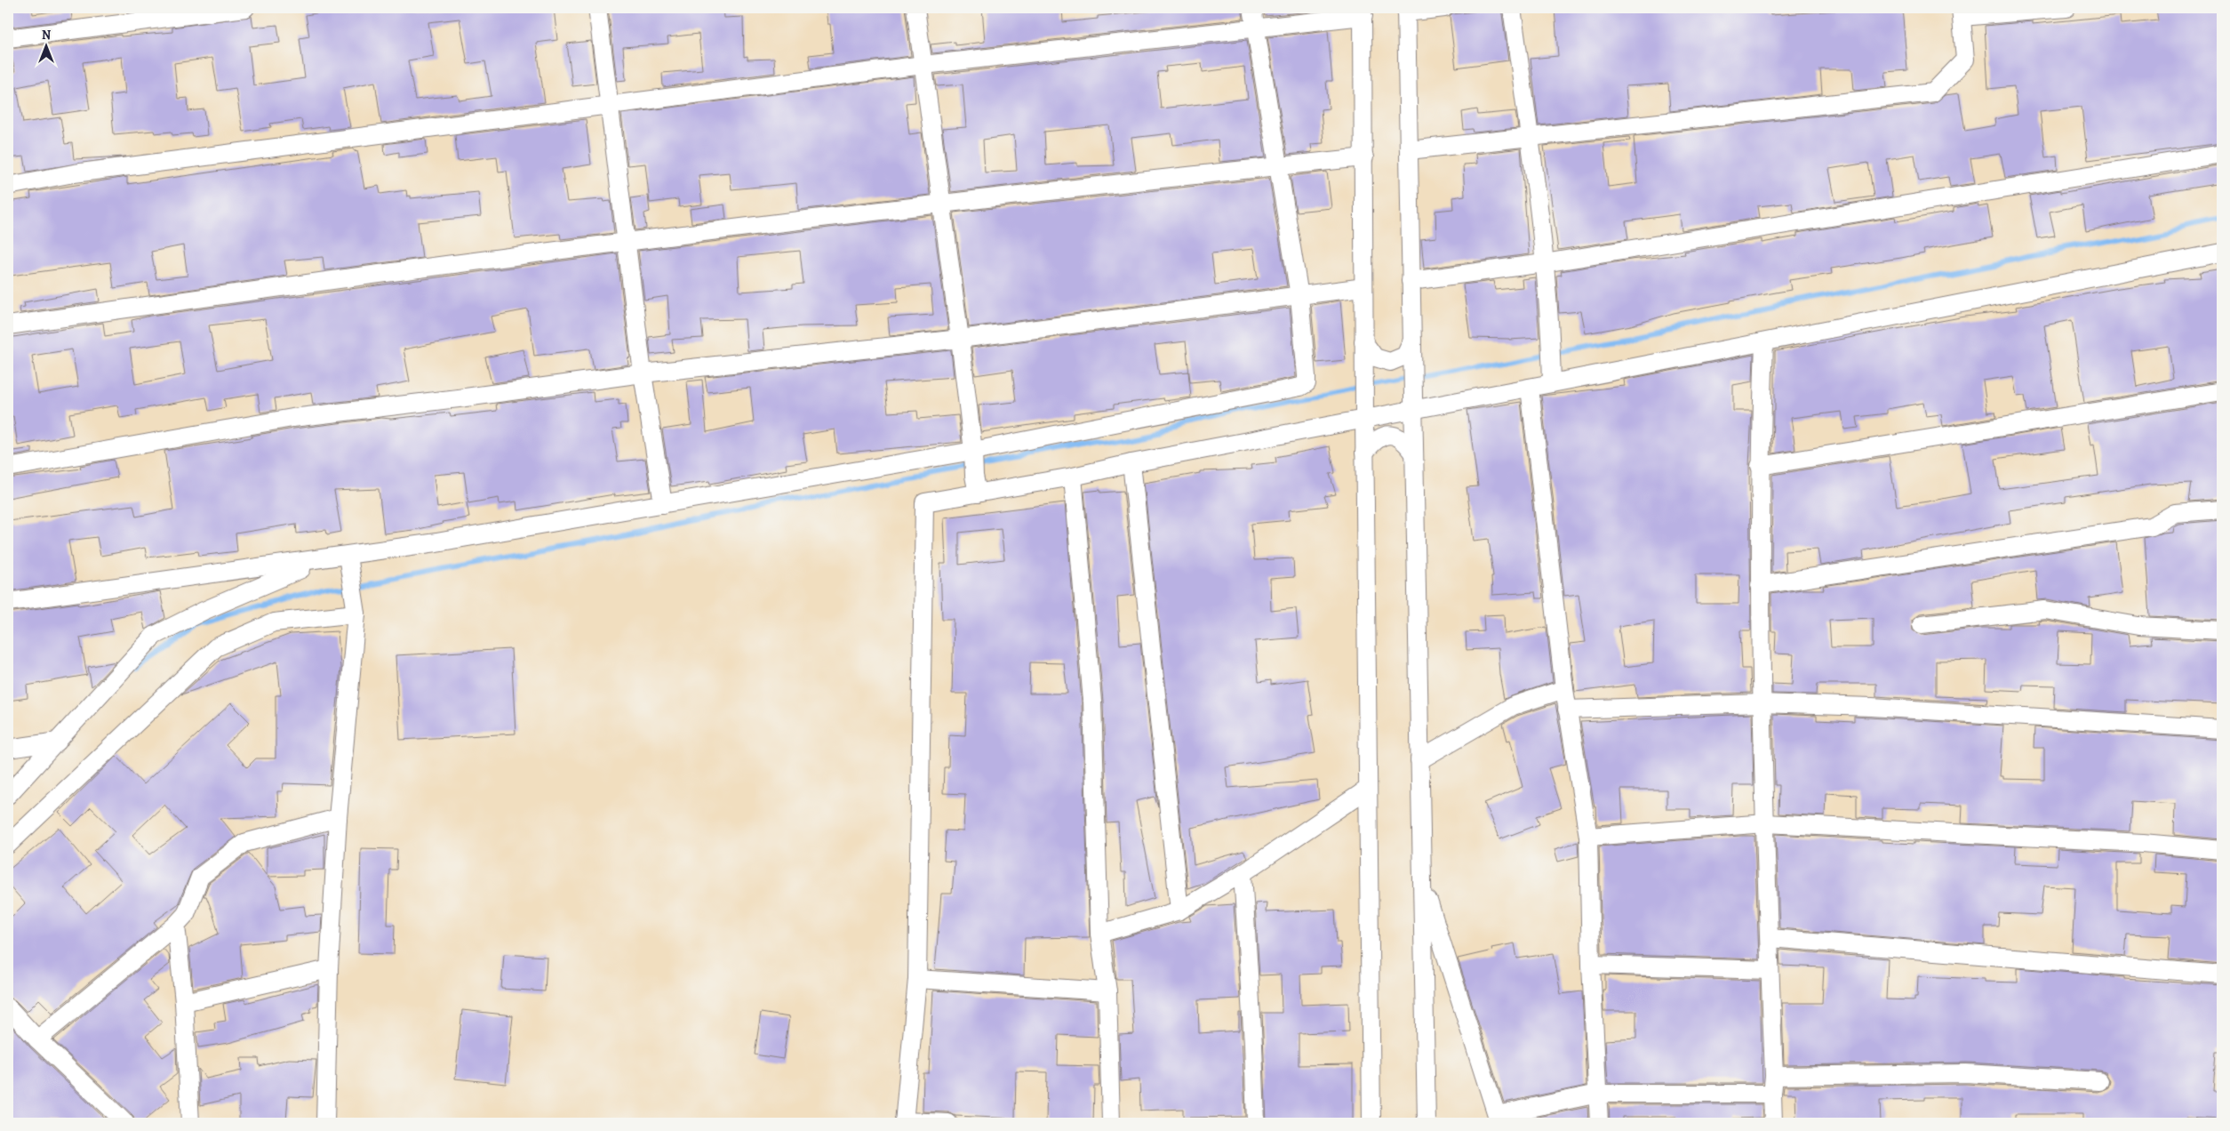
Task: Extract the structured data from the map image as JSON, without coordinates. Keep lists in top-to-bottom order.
{
  "north": "top"
}
